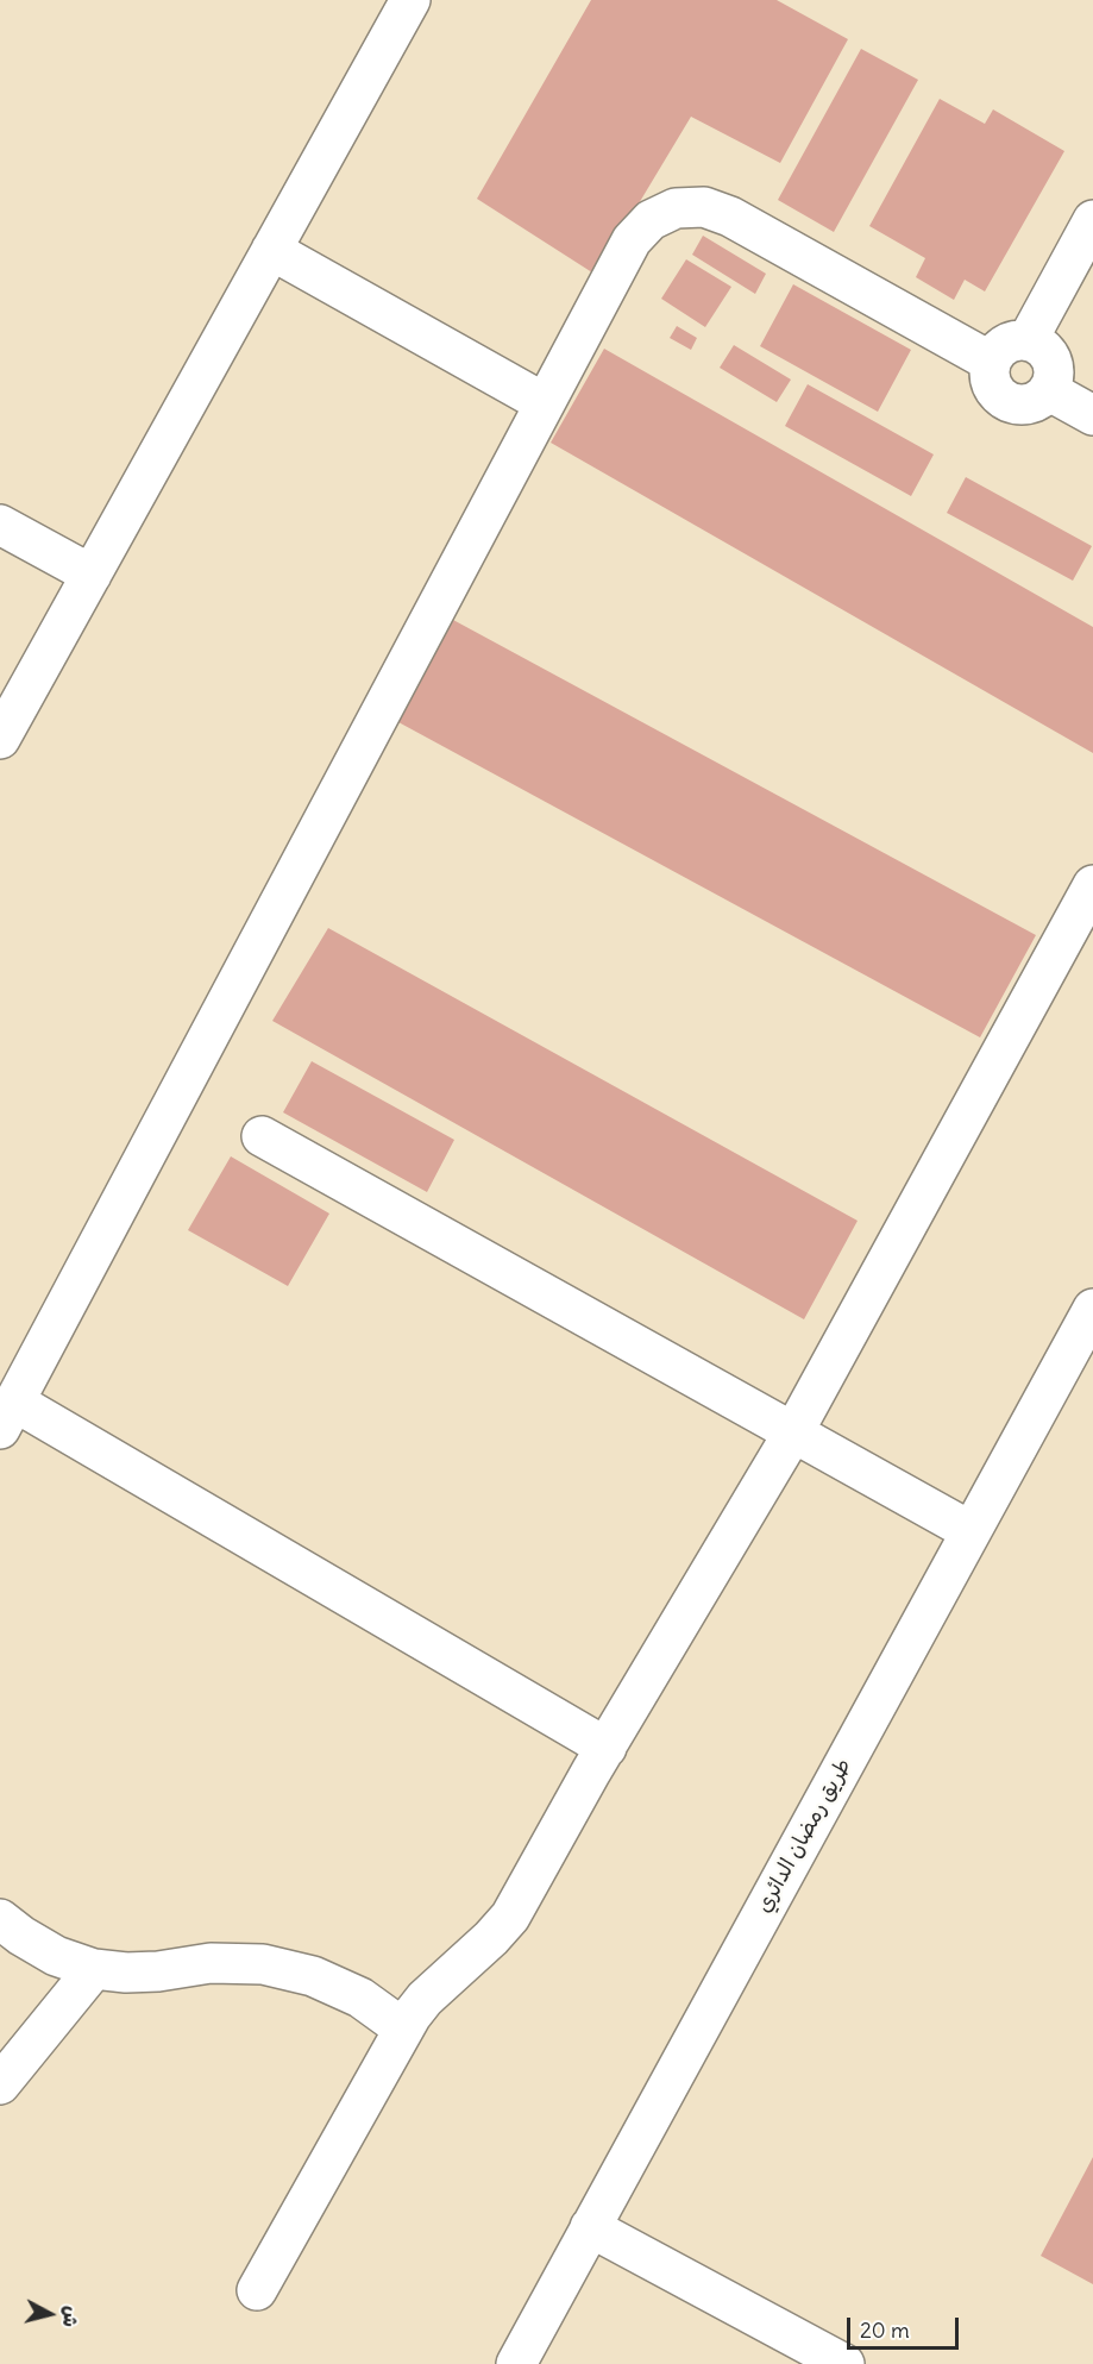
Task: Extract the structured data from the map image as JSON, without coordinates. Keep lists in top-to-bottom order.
{
  "streets": {
    "street": ["طريق رمضان الدائري"]
  },
  "scale_bar": "20 m",
  "north": "right"
}
